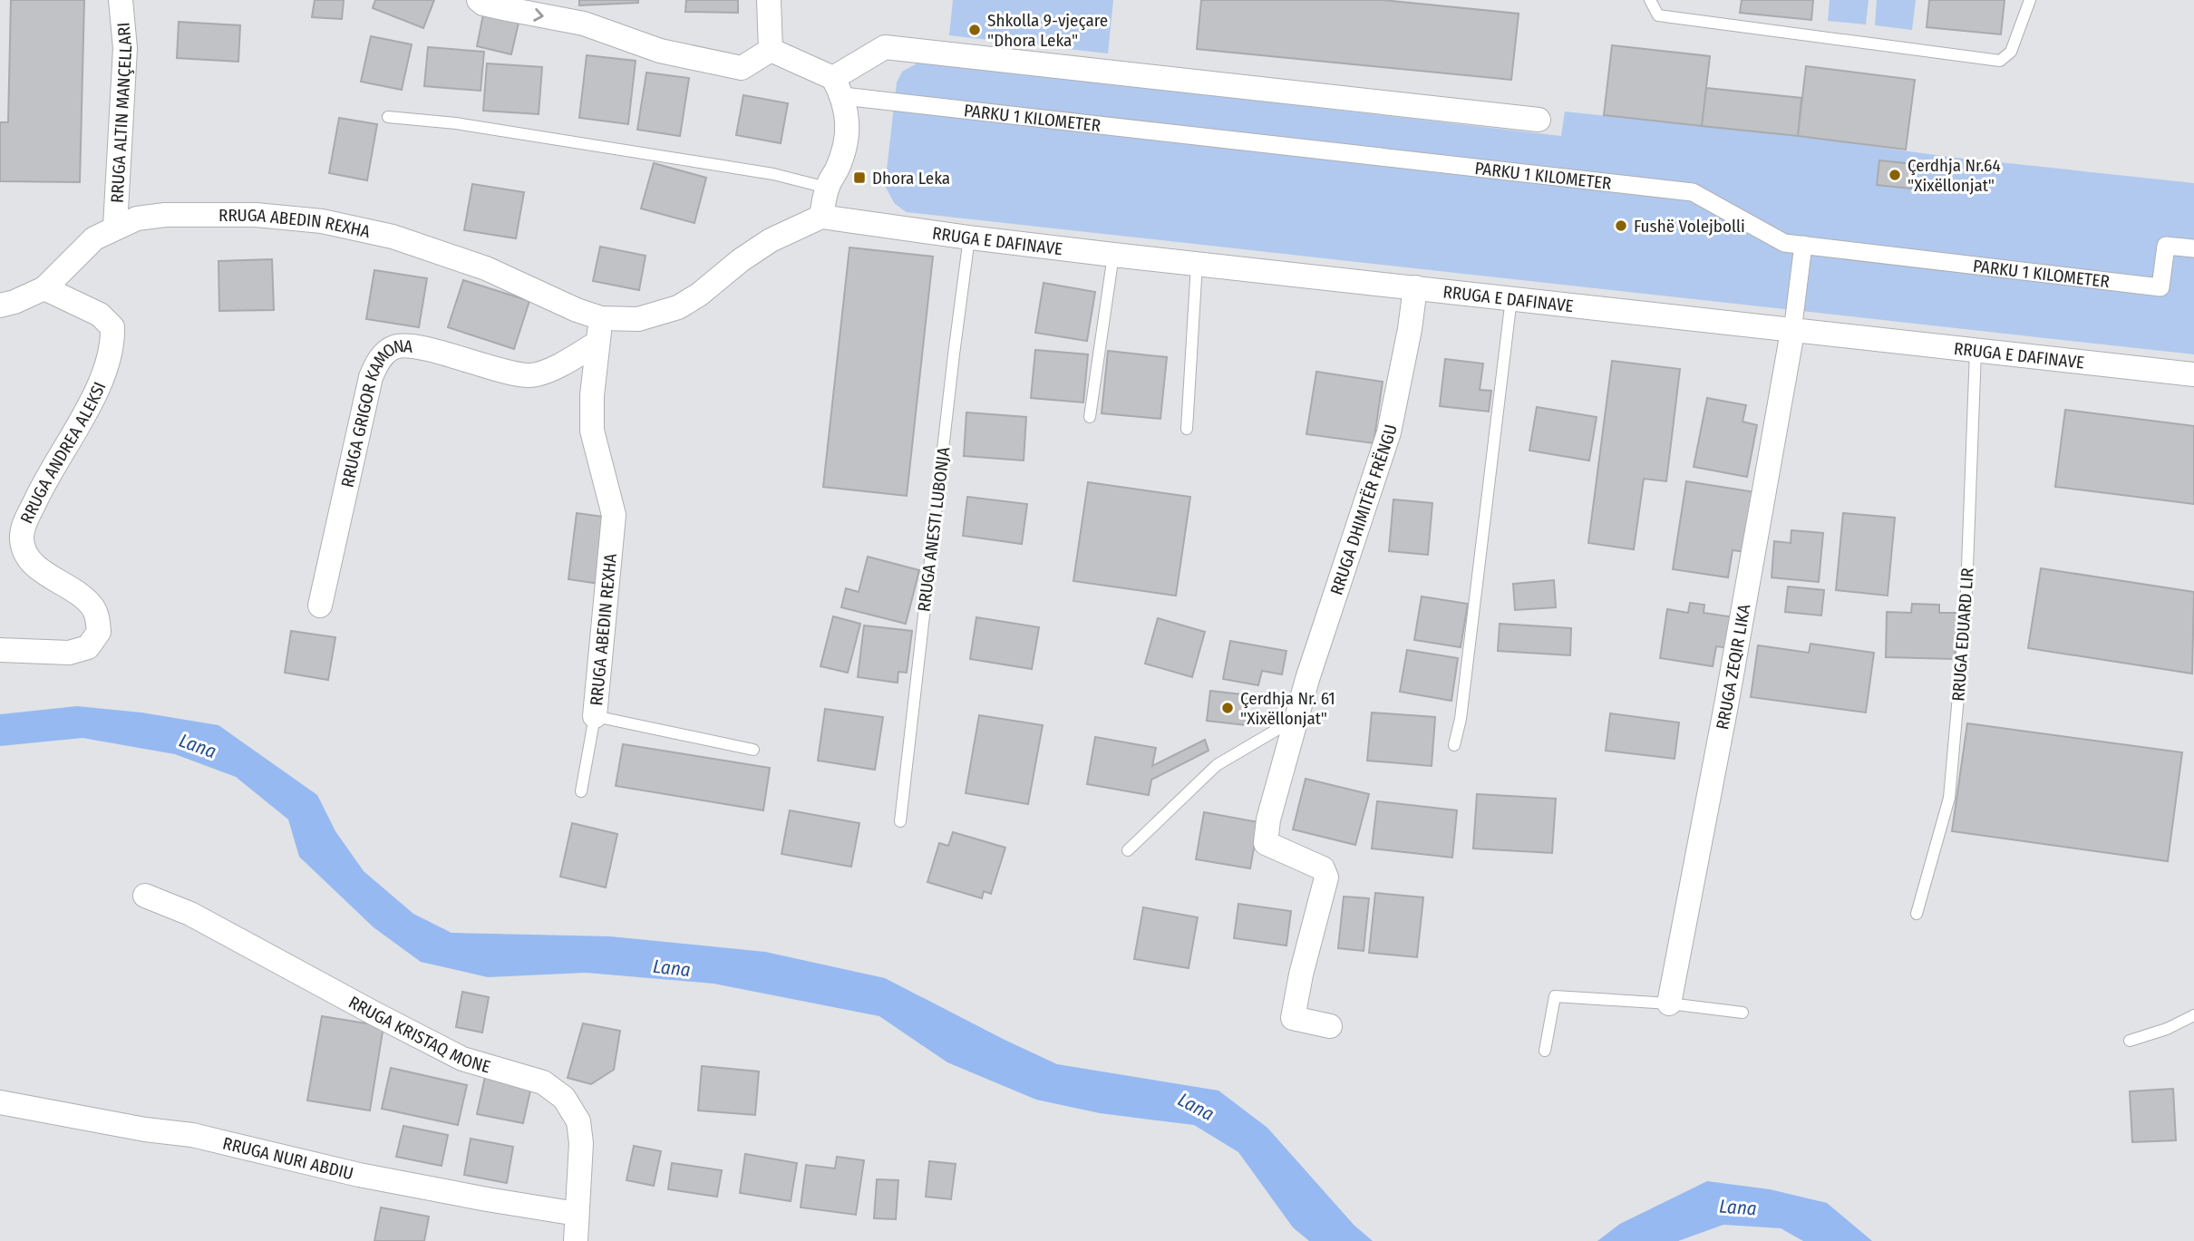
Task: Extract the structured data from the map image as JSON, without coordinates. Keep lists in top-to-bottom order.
{
  "streets": {
    "street": [
      "RRUGA ALTIN MANÇELLARI",
      "PARKU 1 KILOMETER",
      "RRUGA ABEDIN REXHA",
      "RRUGA E DAFINAVE",
      "RRUGA GRIGOR KAMONA",
      "RRUGA ANDREA ALEKSI",
      "RRUGA DHIMITËR FRËNGU",
      "RRUGA ZEQIR LIKA",
      "RRUGA KRISTAQ MONE",
      "RRUGA NURI ABDIU"
    ],
    "lane": ["RRUGA ANESTI LUBONJA", "RRUGA EDUARD LIR"]
  },
  "crossings": [
    ["RRUGA ALTIN MANÇELLARI", "RRUGA ABEDIN REXHA"],
    ["RRUGA ABEDIN REXHA", "RRUGA E DAFINAVE"],
    ["RRUGA ABEDIN REXHA", "RRUGA GRIGOR KAMONA"],
    ["RRUGA ABEDIN REXHA", "RRUGA ANDREA ALEKSI"],
    ["RRUGA E DAFINAVE", "RRUGA DHIMITËR FRËNGU"],
    ["RRUGA E DAFINAVE", "RRUGA ANESTI LUBONJA"],
    ["RRUGA E DAFINAVE", "RRUGA EDUARD LIR"],
    ["RRUGA E DAFINAVE", "RRUGA ZEQIR LIKA"],
    ["RRUGA KRISTAQ MONE", "RRUGA NURI ABDIU"]
  ],
  "water": ["Lana"],
  "places": {
    "other": [
      "Shkolla 9-vjeçare \"Dhora Leka\"",
      "Çerdhja Nr.64 \"Xixëllonjat\"",
      "Fushë Volejbolli",
      "Çerdhja Nr. 61 \"Xixëllonjat\""
    ],
    "transit": ["Dhora Leka"]
  }
}
